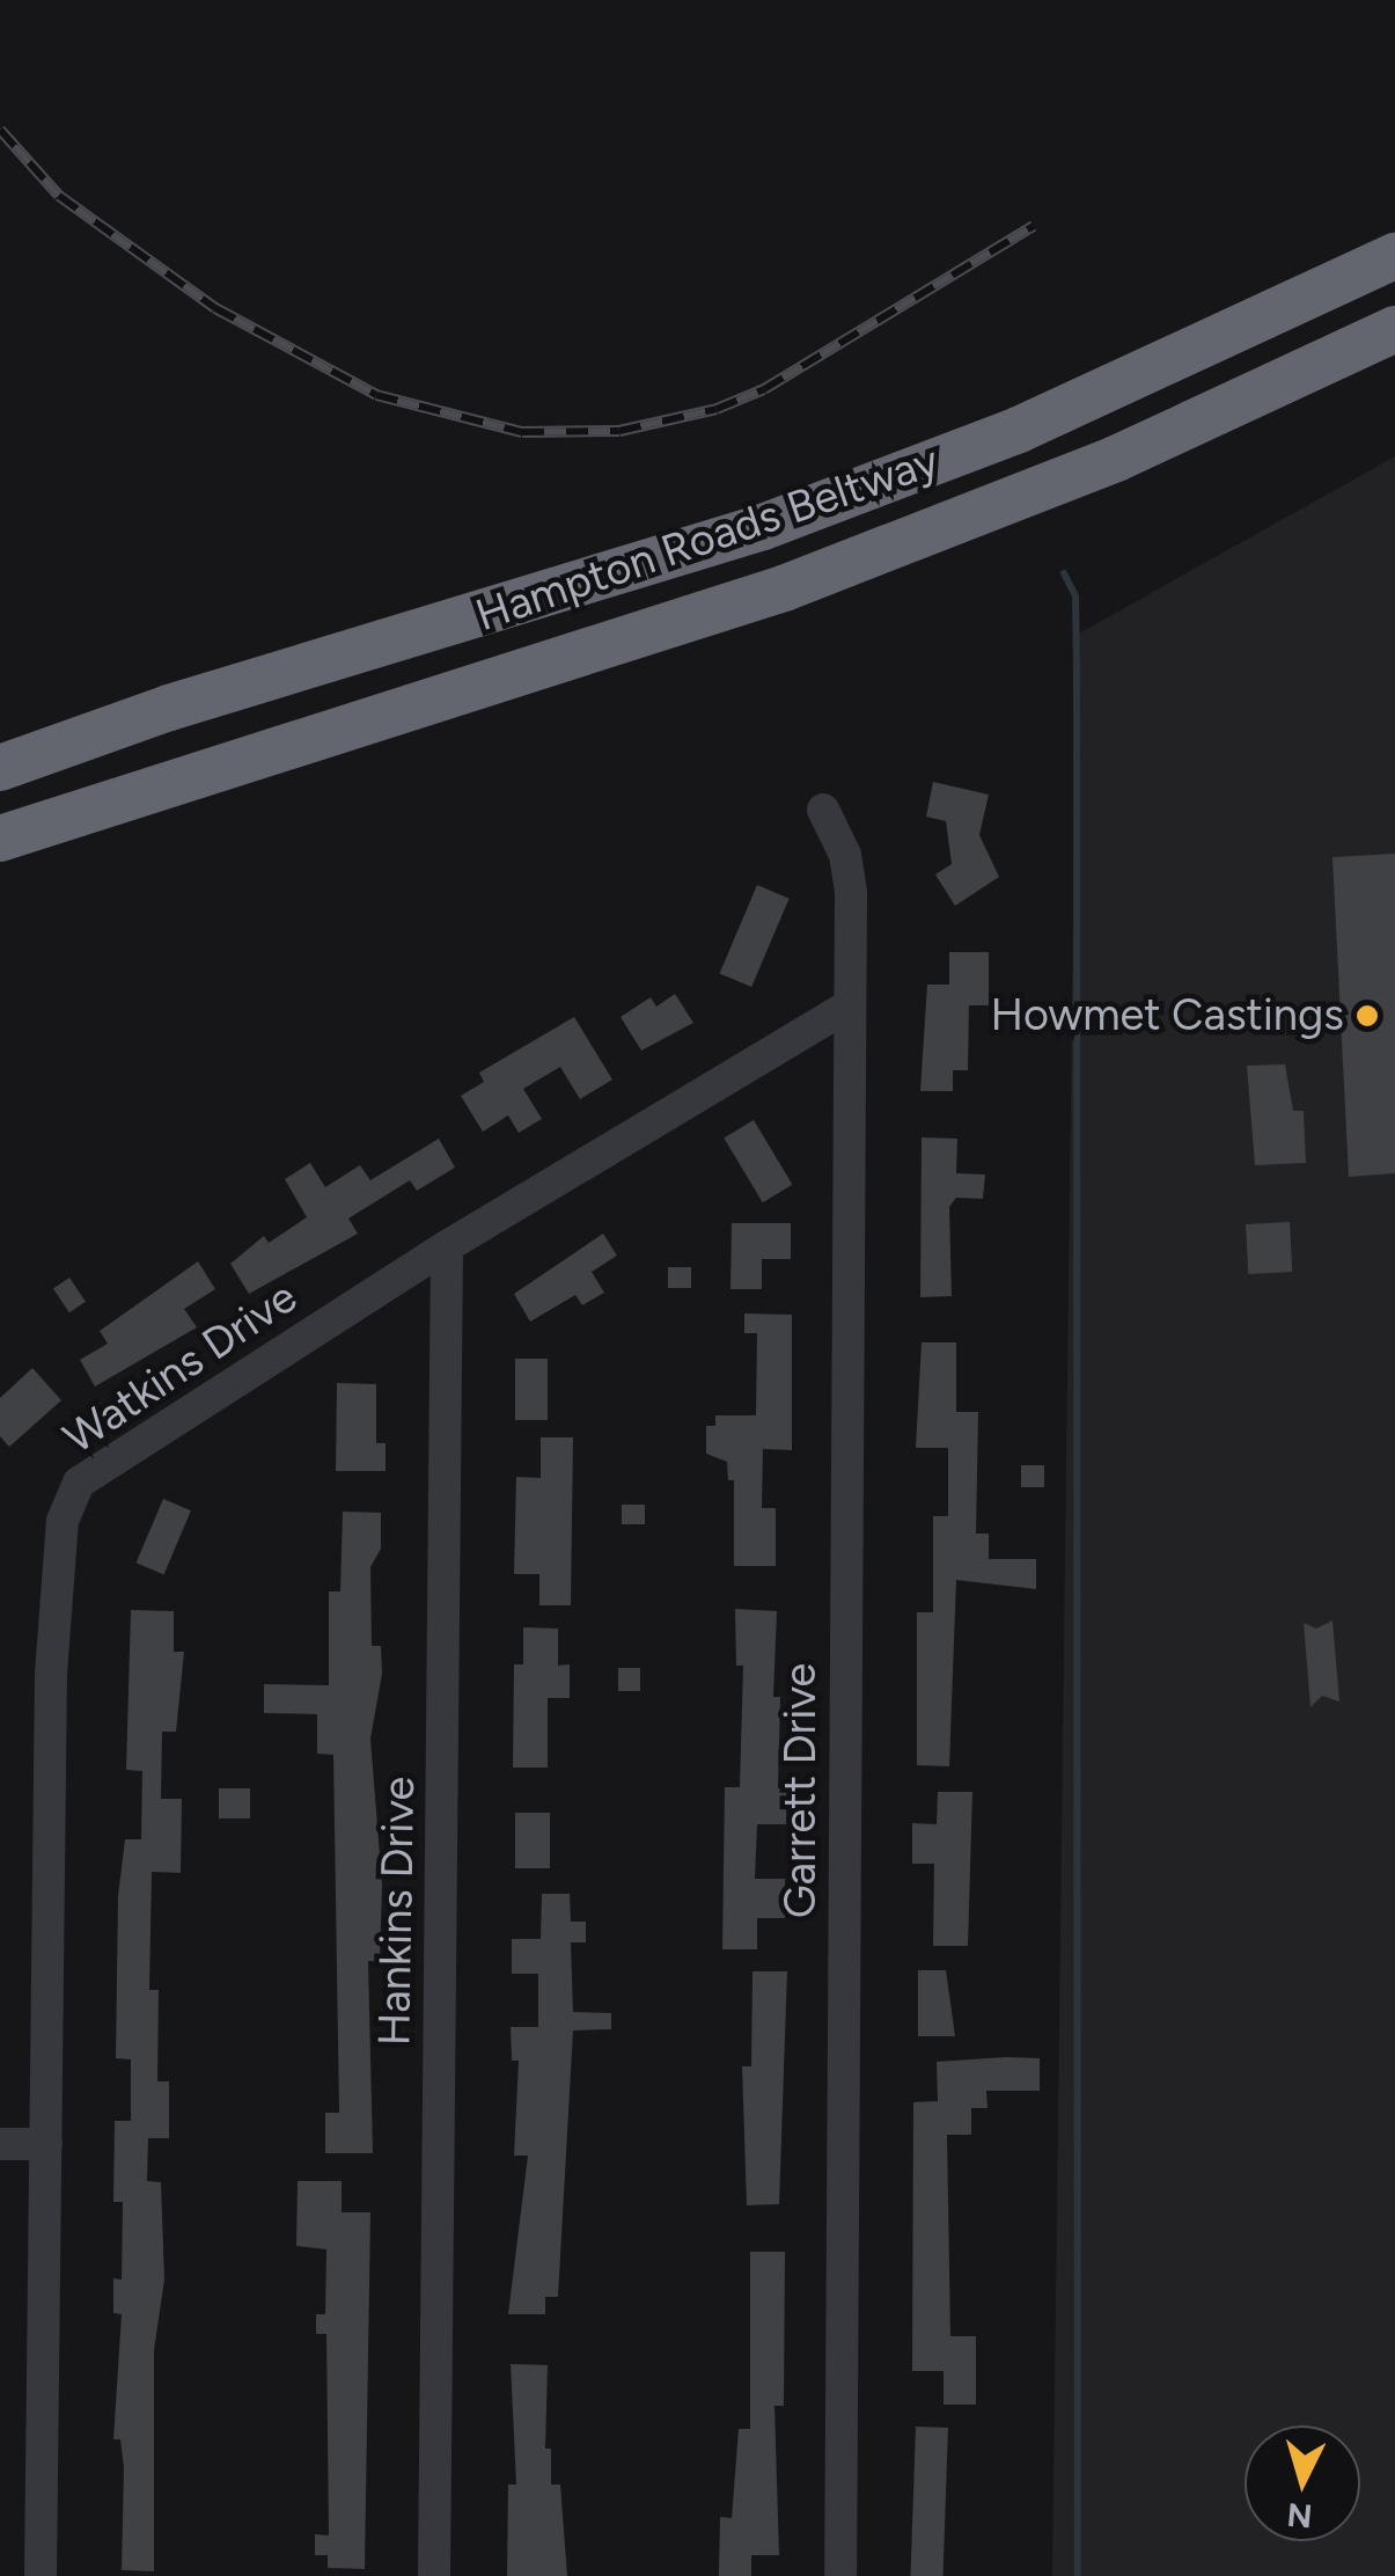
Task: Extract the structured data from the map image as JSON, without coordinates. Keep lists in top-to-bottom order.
{
  "streets": {
    "highway": ["Hampton Roads Beltway"],
    "street": ["Watkins Drive", "Garrett Drive", "Hankins Drive"]
  },
  "crossings": [
    ["Watkins Drive", "Garrett Drive"],
    ["Watkins Drive", "Hankins Drive"]
  ],
  "places": ["Howmet Castings"],
  "north": "bottom"
}
